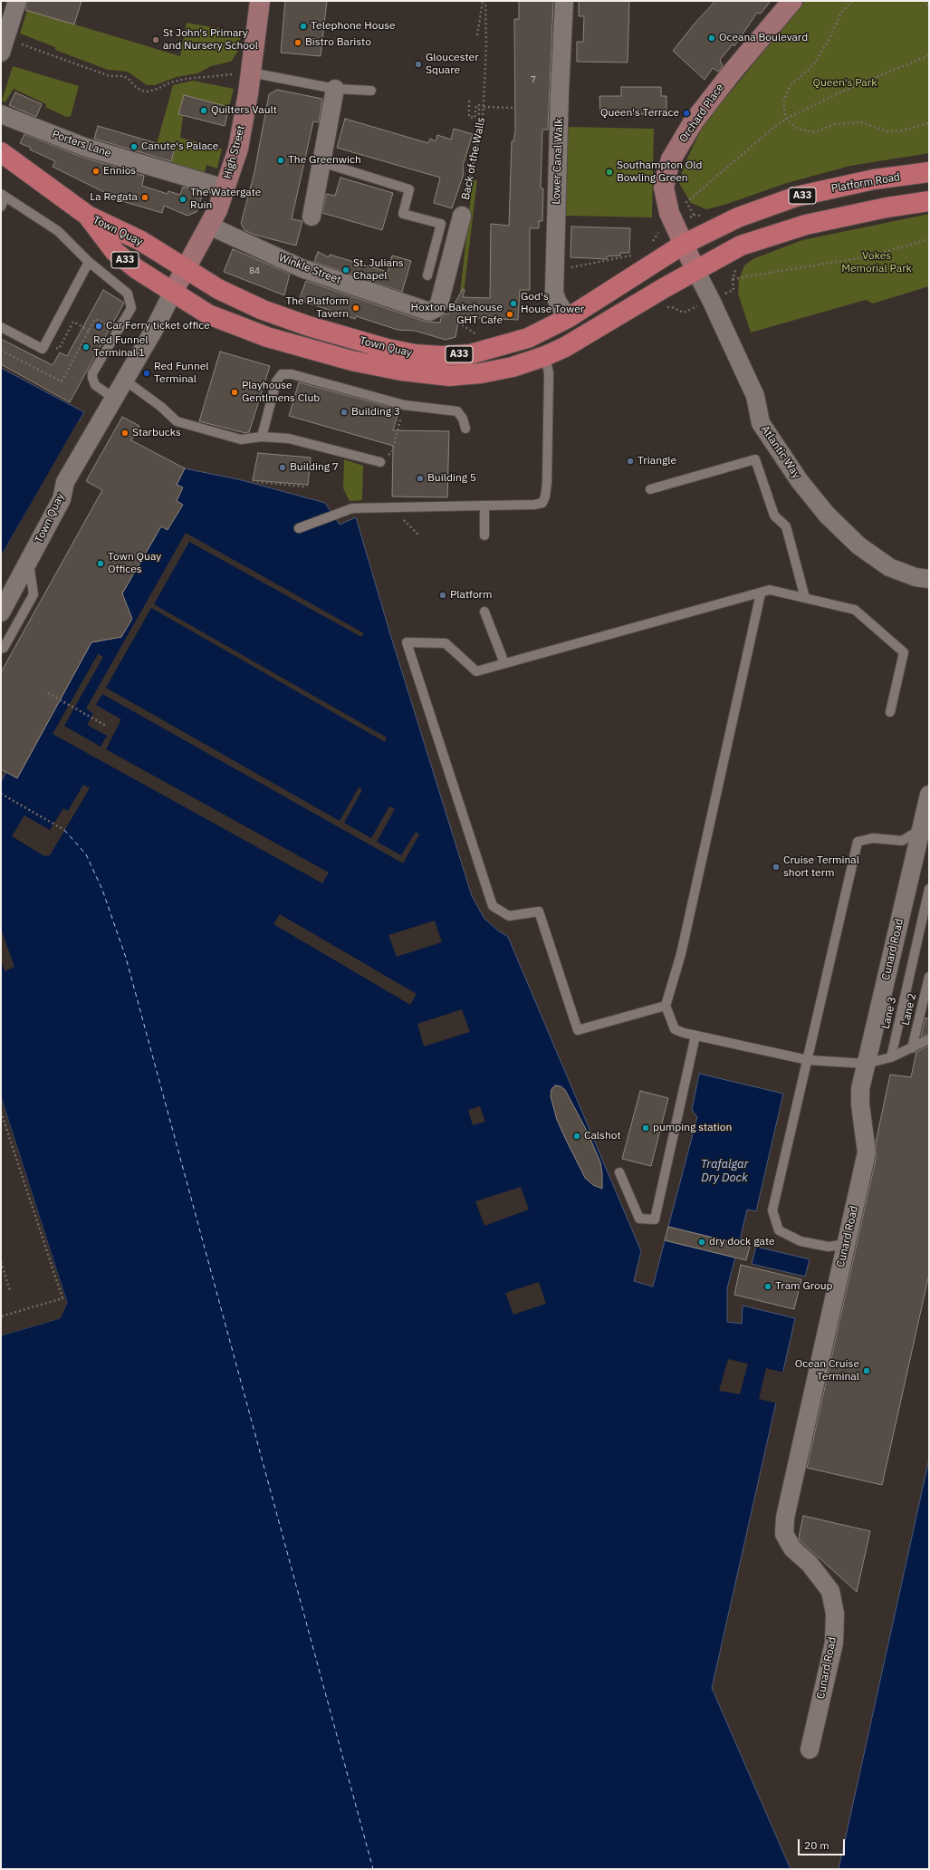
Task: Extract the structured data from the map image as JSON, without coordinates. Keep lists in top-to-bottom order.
{
  "streets": {
    "main road": ["Platform Road", "A33", "Town Quay"],
    "street": [
      "Orchard Place",
      "Porters Lane",
      "High Street",
      "Lower Canal Walk",
      "Winkle Street",
      "Atlantic Way",
      "Cunard Road"
    ],
    "lane": ["Lane 2", "Lane 3"],
    "path": ["Back of the Walls"]
  },
  "crossings": [
    ["Orchard Place", "Platform Road"],
    ["Orchard Place", "A33"],
    ["Orchard Place", "Town Quay"],
    ["Orchard Place", "Atlantic Way"],
    ["Porters Lane", "High Street"],
    ["High Street", "Town Quay"],
    ["High Street", "Winkle Street"],
    ["Back of the Walls", "Winkle Street"],
    ["Lower Canal Walk", "Town Quay"],
    ["Platform Road", "Town Quay"],
    ["A33", "Town Quay"],
    ["A33", "Atlantic Way"],
    ["Town Quay", "Atlantic Way"]
  ],
  "water": ["Trafalgar Dry Dock"],
  "parks": ["Queen's Park", "Vokes Memorial Park"],
  "places": [
    "Telephone House",
    "Oceana Boulevard",
    "St John's Primary and Nursery School",
    "Bistro Baristo",
    "Gloucester Square",
    "Quilters Vault",
    "Queen's Terrace",
    "Canute's Palace",
    "The Greenwich",
    "Ennios",
    "Southampton Old Bowling Green",
    "La Regata",
    "The Watergate Ruin",
    "St. Julians Chapel",
    "God's House Tower",
    "The Platform Tavern",
    "Hoxton Bakehouse GHT Cafe",
    "Car Ferry ticket office",
    "Red Funnel Terminal 1",
    "Red Funnel Terminal",
    "Playhouse Gentlmens Club",
    "Building 3",
    "Starbucks",
    "Triangle",
    "Building 7",
    "Building 5",
    "Town Quay Offices",
    "Platform",
    "Cruise Terminal short term",
    "pumping station",
    "Calshot",
    "dry dock gate",
    "Tram Group",
    "Ocean Cruise Terminal"
  ],
  "house_numbers": ["7", "84"],
  "scale_bar": "20 m"
}
